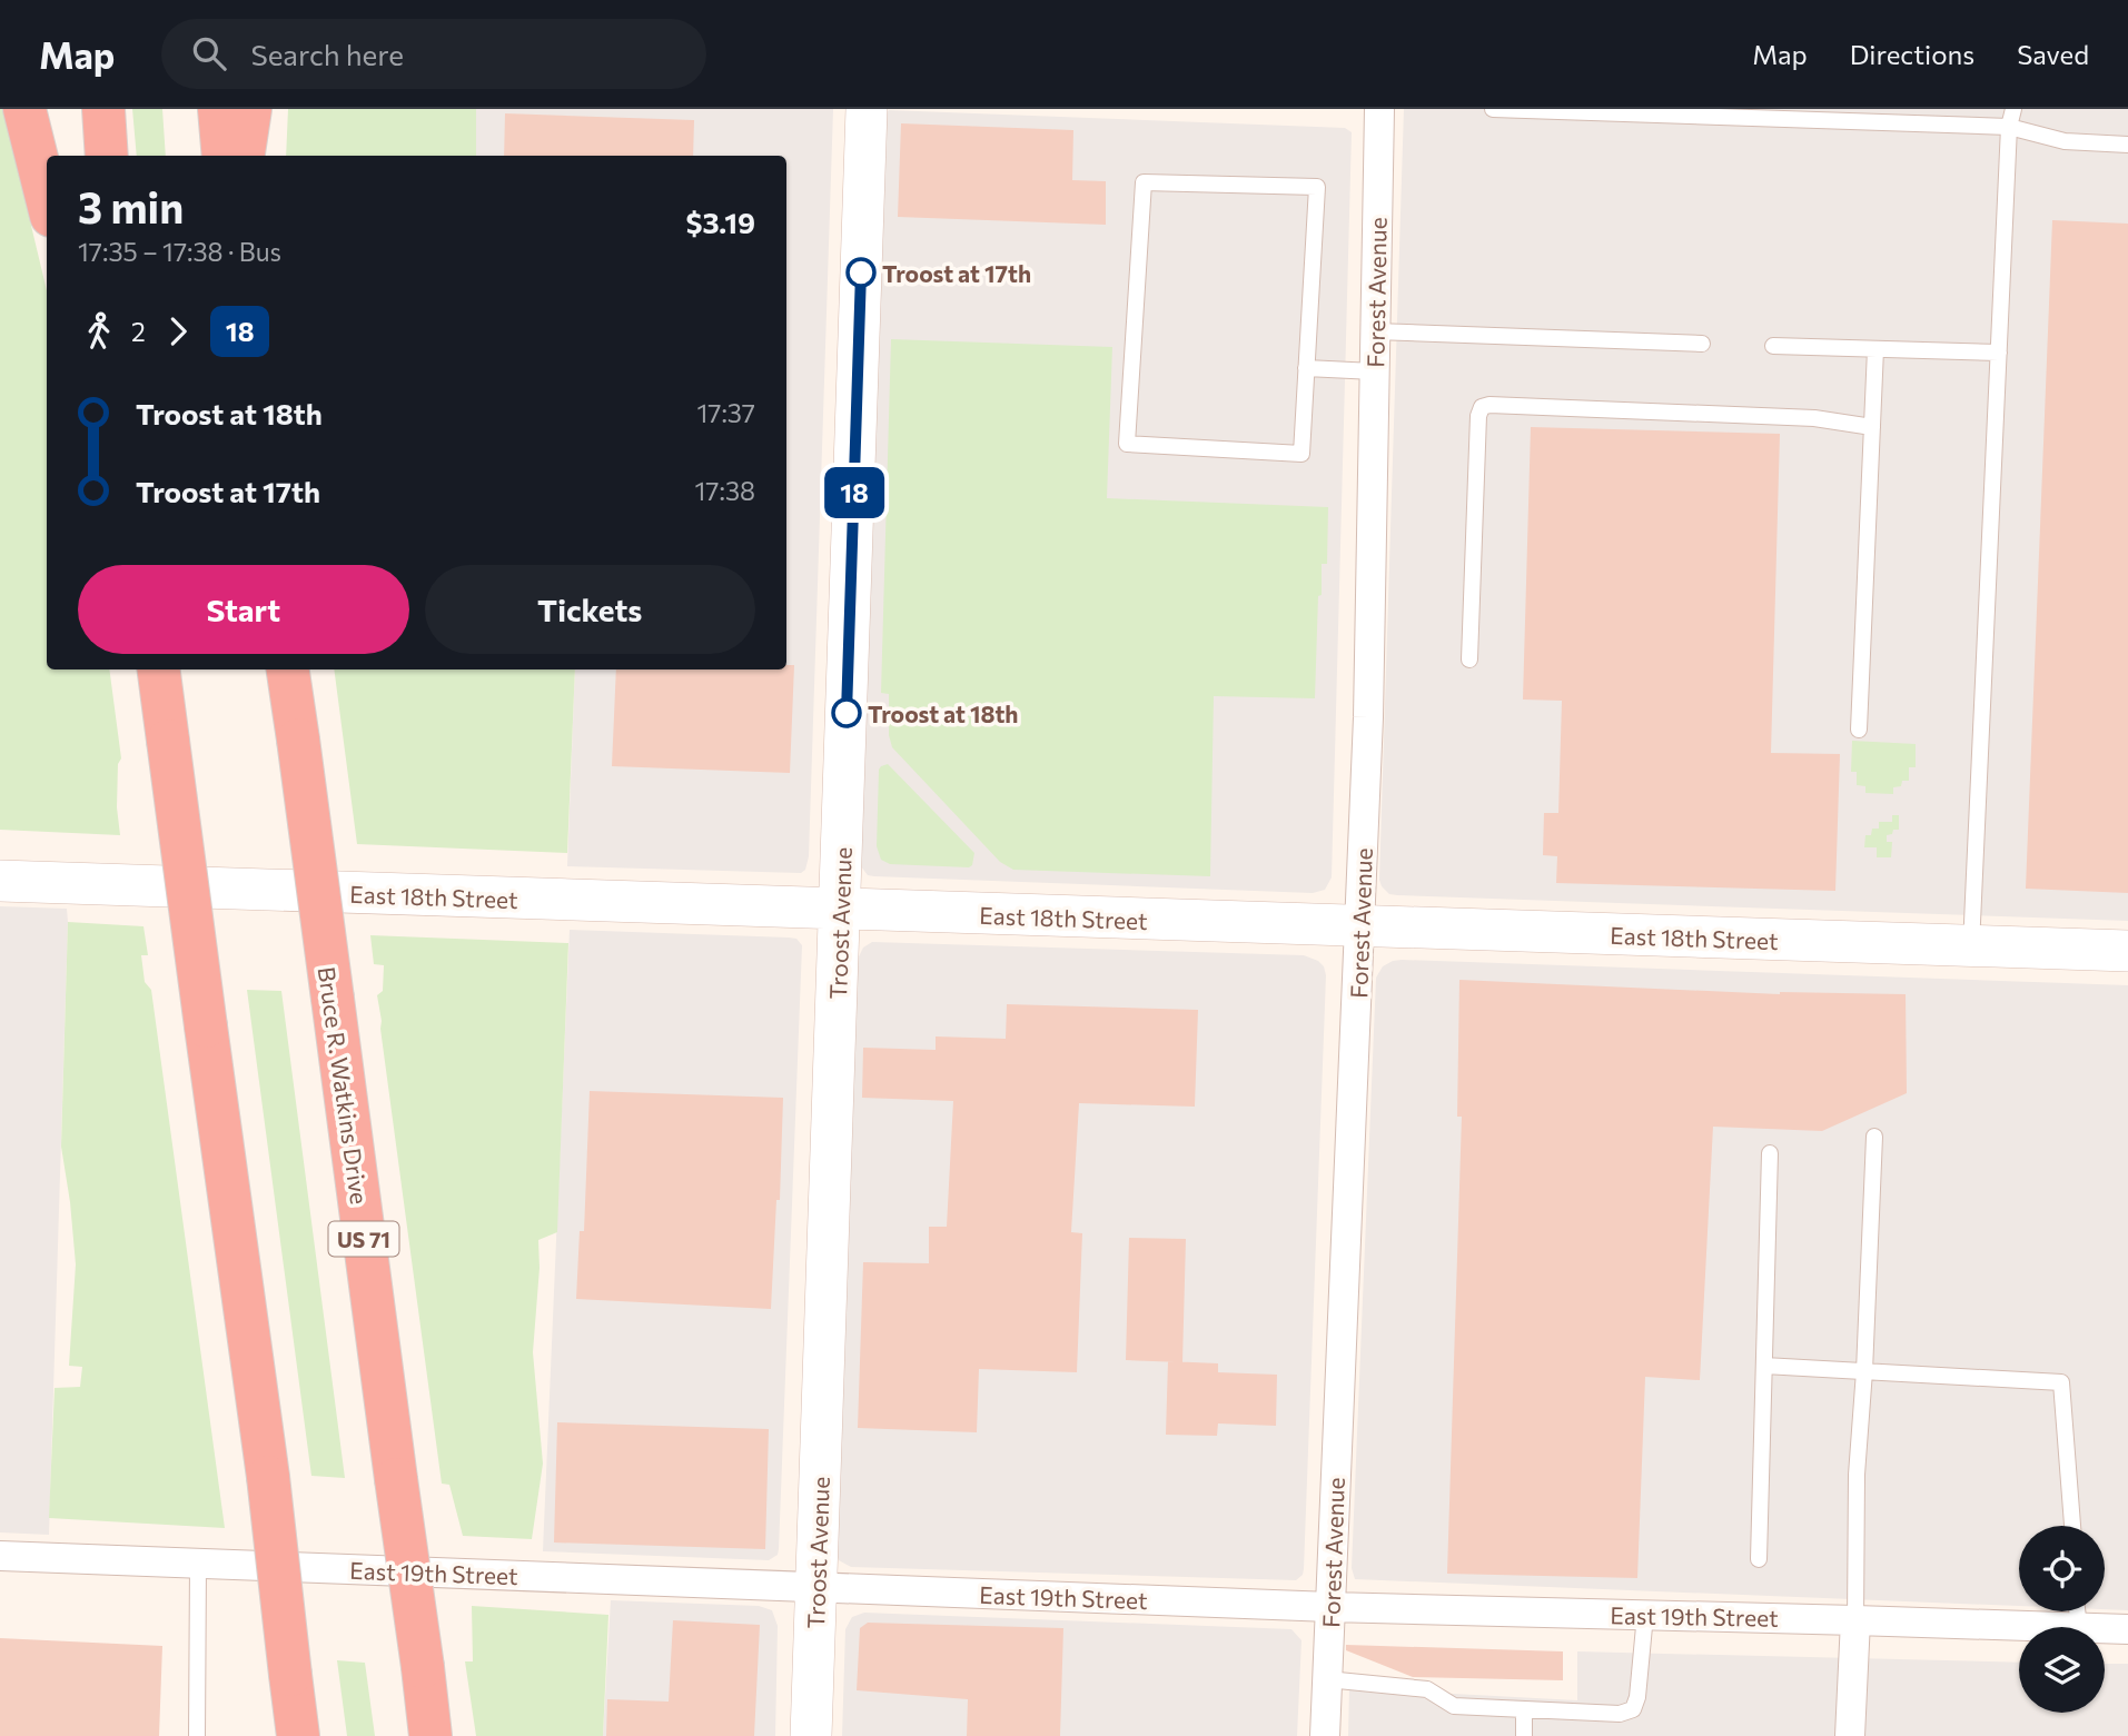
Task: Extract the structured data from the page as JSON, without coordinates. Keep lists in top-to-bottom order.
{
  "streets": {
    "highway": ["Bruce R. Watkins Drive", "US 71"],
    "main road": ["East 18th Street", "Troost Avenue"],
    "street": ["Forest Avenue", "East 19th Street"]
  },
  "crossings": [
    ["Forest Avenue", "East 18th Street"],
    ["Forest Avenue", "East 19th Street"],
    ["East 18th Street", "Troost Avenue"],
    ["Troost Avenue", "East 19th Street"]
  ],
  "places": ["Troost at 17th", "Troost at 18th"],
  "lines": ["bus line 18"],
  "page": {
    "header": "Map",
    "search": "Search here",
    "nav": ["Map", "Directions", "Saved"],
    "on_map": "18",
    "heading": ["3 min", "17:35 – 17:38 · Bus", "$3.19"],
    "legs": ["2", "18"],
    "list": [
      {
        "name": "Troost at 18th",
        "value": "17:37"
      },
      {
        "name": "Troost at 17th",
        "value": "17:38"
      }
    ],
    "buttons": ["Start", "Tickets"]
  }
}
